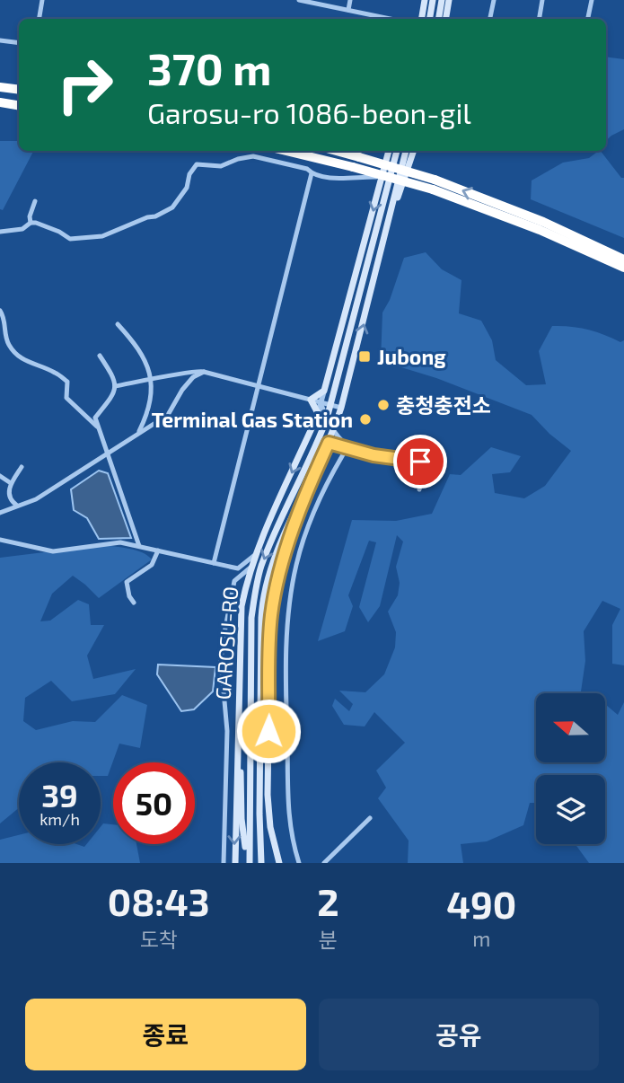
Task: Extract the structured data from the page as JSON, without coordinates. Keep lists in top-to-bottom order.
{
  "streets": {
    "main road": ["GAROSU-RO"]
  },
  "places": {
    "transit": ["Jubong"],
    "other": ["충청충전소", "Terminal Gas Station"]
  },
  "north": "left",
  "page": {
    "turn": ["370 m", "Garosu-ro 1086-beon-gil"],
    "speed": "39 km/h",
    "limit": "50",
    "eta": [
      "08:43",
      "도착",
      "2",
      "분",
      "490",
      "m"
    ],
    "buttons": ["종료", "공유"]
  }
}
